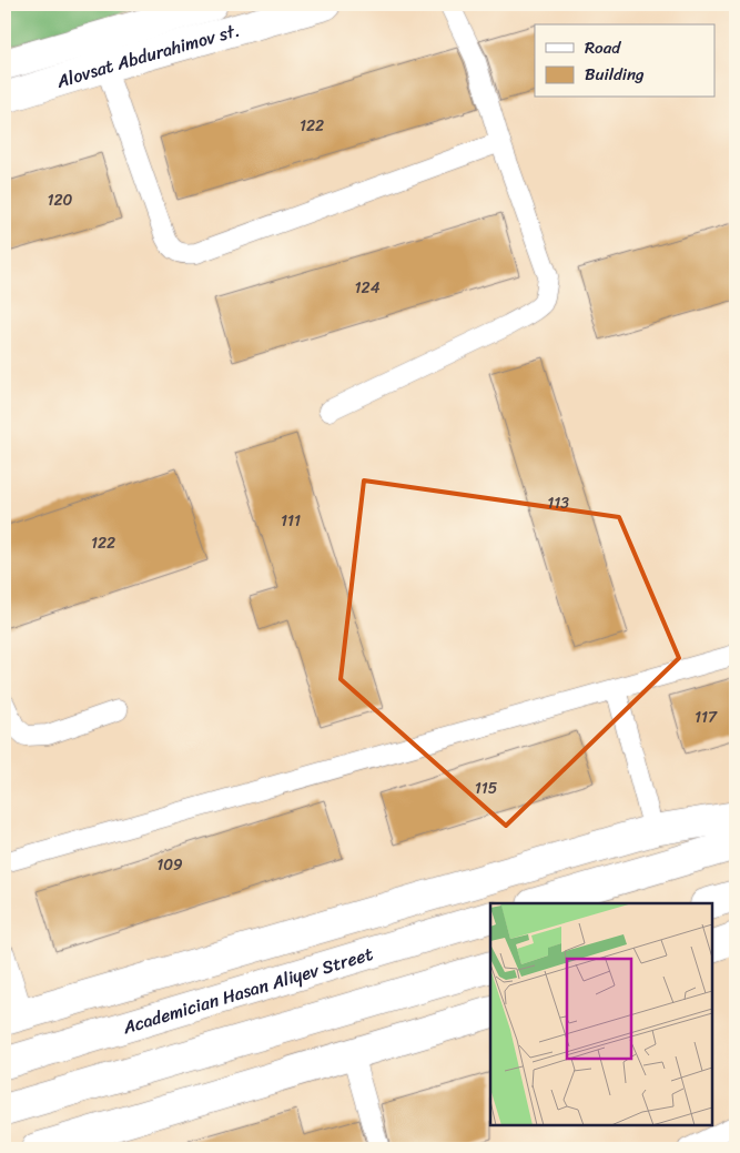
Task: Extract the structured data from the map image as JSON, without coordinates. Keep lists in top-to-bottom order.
{
  "streets": {
    "main road": ["Alovsat Abdurahimov st.", "Academician Hasan Aliyev Street"]
  },
  "house_numbers": [
    "122",
    "120",
    "124",
    "113",
    "111",
    "122",
    "117",
    "115",
    "109"
  ],
  "legend": ["Road", "Building"]
}
